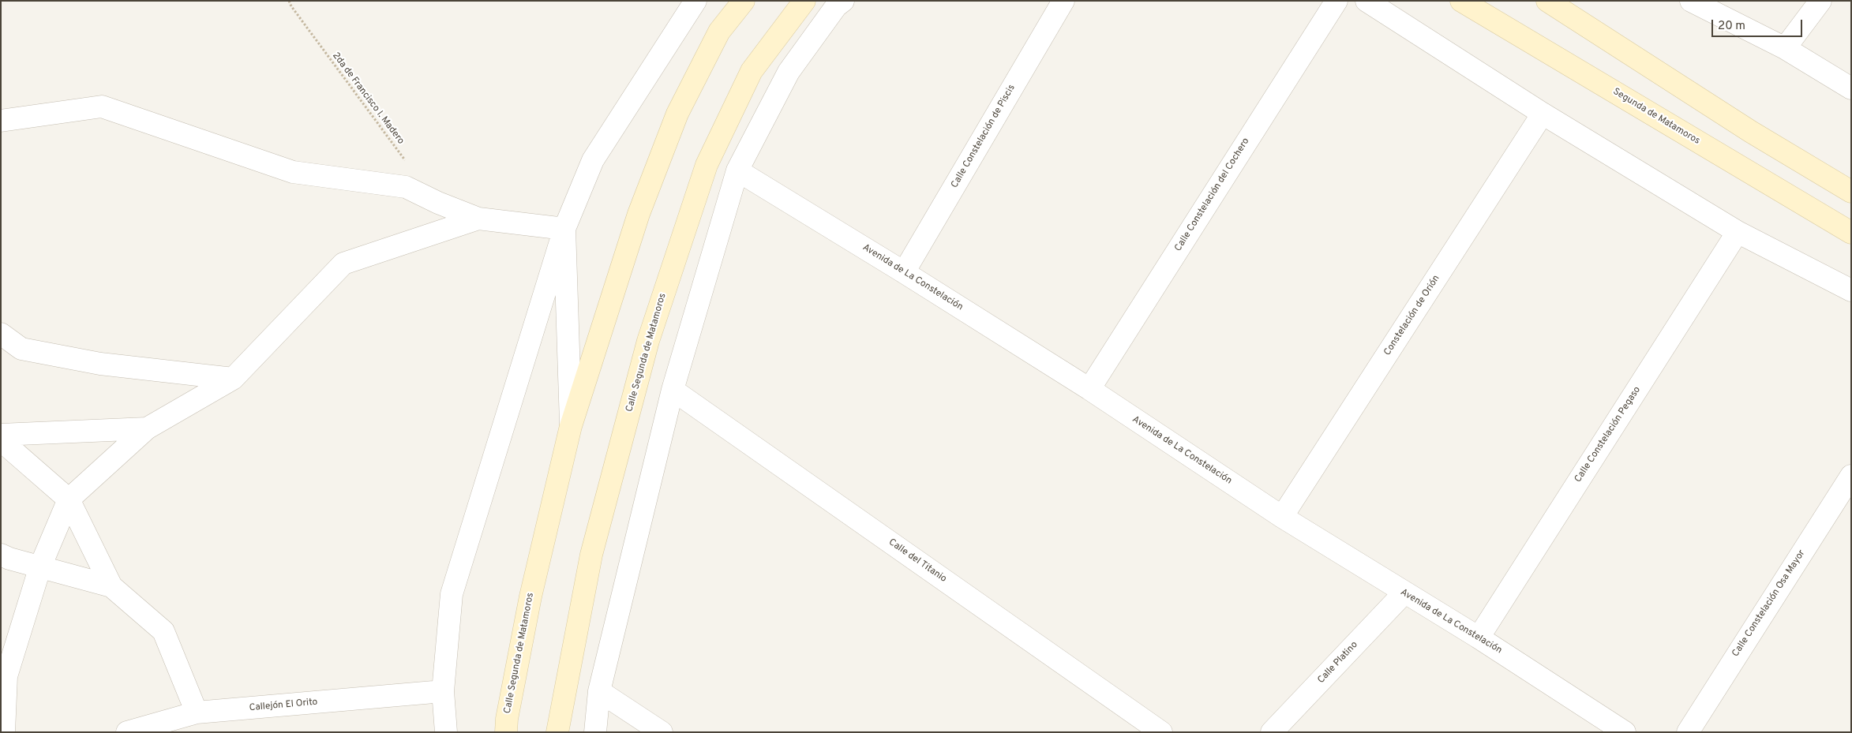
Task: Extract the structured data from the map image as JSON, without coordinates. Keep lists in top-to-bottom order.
{
  "streets": {
    "main road": ["Segunda de Matamoros", "Calle Segunda de Matamoros"],
    "street": [
      "Calle Constelación de Piscis",
      "Calle Constelación del Cochero",
      "Avenida de La Constelación",
      "Constelación de Orión",
      "Calle Constelación Pegaso",
      "Calle del Titanio",
      "Calle Constelación Osa Mayor",
      "Calle Platino",
      "Callejón El Orito"
    ],
    "path": ["2da de Francisco I. Madero"]
  },
  "crossings": [
    ["Calle Constelación de Piscis", "Avenida de La Constelación"],
    ["Calle Constelación del Cochero", "Avenida de La Constelación"],
    ["Avenida de La Constelación", "Constelación de Orión"],
    ["Avenida de La Constelación", "Calle Constelación Pegaso"],
    ["Avenida de La Constelación", "Calle Platino"]
  ],
  "scale_bar": "20 m"
}
